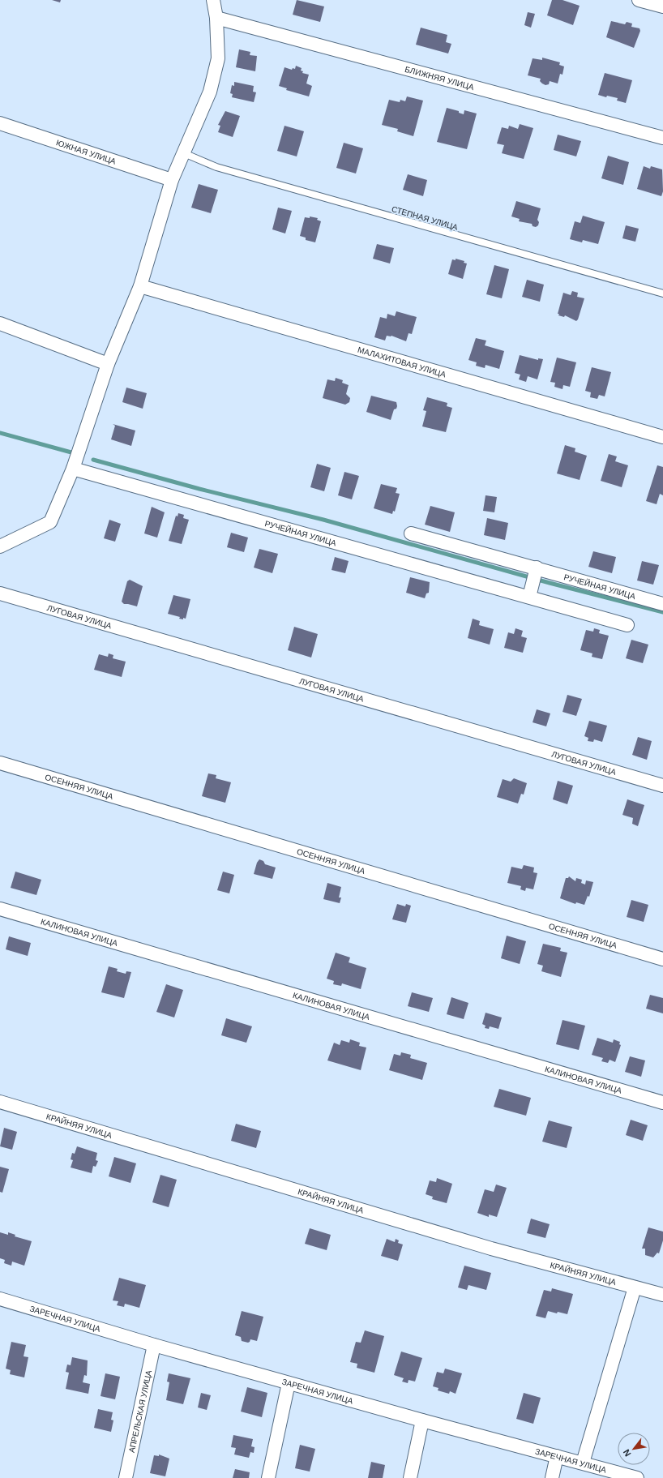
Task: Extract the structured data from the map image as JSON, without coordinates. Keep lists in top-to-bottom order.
{
  "streets": {
    "street": [
      "БЛИЖНЯЯ УЛИЦА",
      "ЮЖНАЯ УЛИЦА",
      "МАЛАХИТОВАЯ УЛИЦА",
      "РУЧЕЙНАЯ УЛИЦА",
      "ЛУГОВАЯ УЛИЦА",
      "ОСЕННЯЯ УЛИЦА",
      "КАЛИНОВАЯ УЛИЦА",
      "КРАЙНЯЯ УЛИЦА",
      "ЗАРЕЧНАЯ УЛИЦА",
      "АПРЕЛЬСКАЯ УЛИЦА"
    ],
    "lane": ["СТЕПНАЯ УЛИЦА"]
  },
  "crossings": [
    ["ЗАРЕЧНАЯ УЛИЦА", "АПРЕЛЬСКАЯ УЛИЦА"]
  ],
  "north": "bottom left"
}
